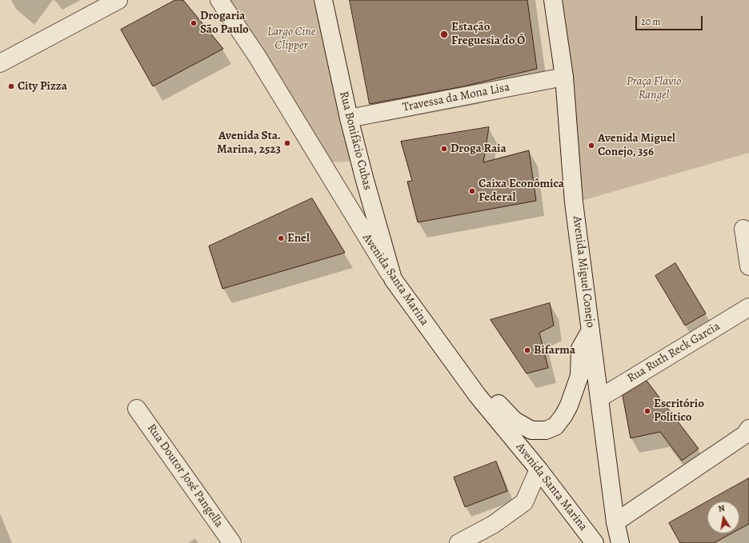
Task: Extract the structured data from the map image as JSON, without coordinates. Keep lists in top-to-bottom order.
{
  "streets": {
    "main road": [
      "Travessa da Mona Lisa",
      "Rua Bonifácio Cubas",
      "Avenida Miguel Conejo",
      "Avenida Santa Marina",
      "Rua Ruth Reck Garcia",
      "Rua Doutor José Pangella"
    ]
  },
  "crossings": [
    ["Travessa da Mona Lisa", "Rua Bonifácio Cubas"],
    ["Travessa da Mona Lisa", "Avenida Miguel Conejo"],
    ["Rua Bonifácio Cubas", "Avenida Santa Marina"],
    ["Avenida Miguel Conejo", "Rua Ruth Reck Garcia"]
  ],
  "parks": ["Largo Cine Clipper", "Praça Flávio Rangel"],
  "places": [
    "Drogaria São Paulo",
    "Estação Freguesia do Ó",
    "City Pizza",
    "Avenida Sta. Marina, 2523",
    "Avenida Miguel Conejo, 356",
    "Droga Raia",
    "Caixa Econômica Federal",
    "Enel",
    "Bifarma",
    "Escritório Político"
  ],
  "scale_bar": "20 m",
  "north": "top"
}
